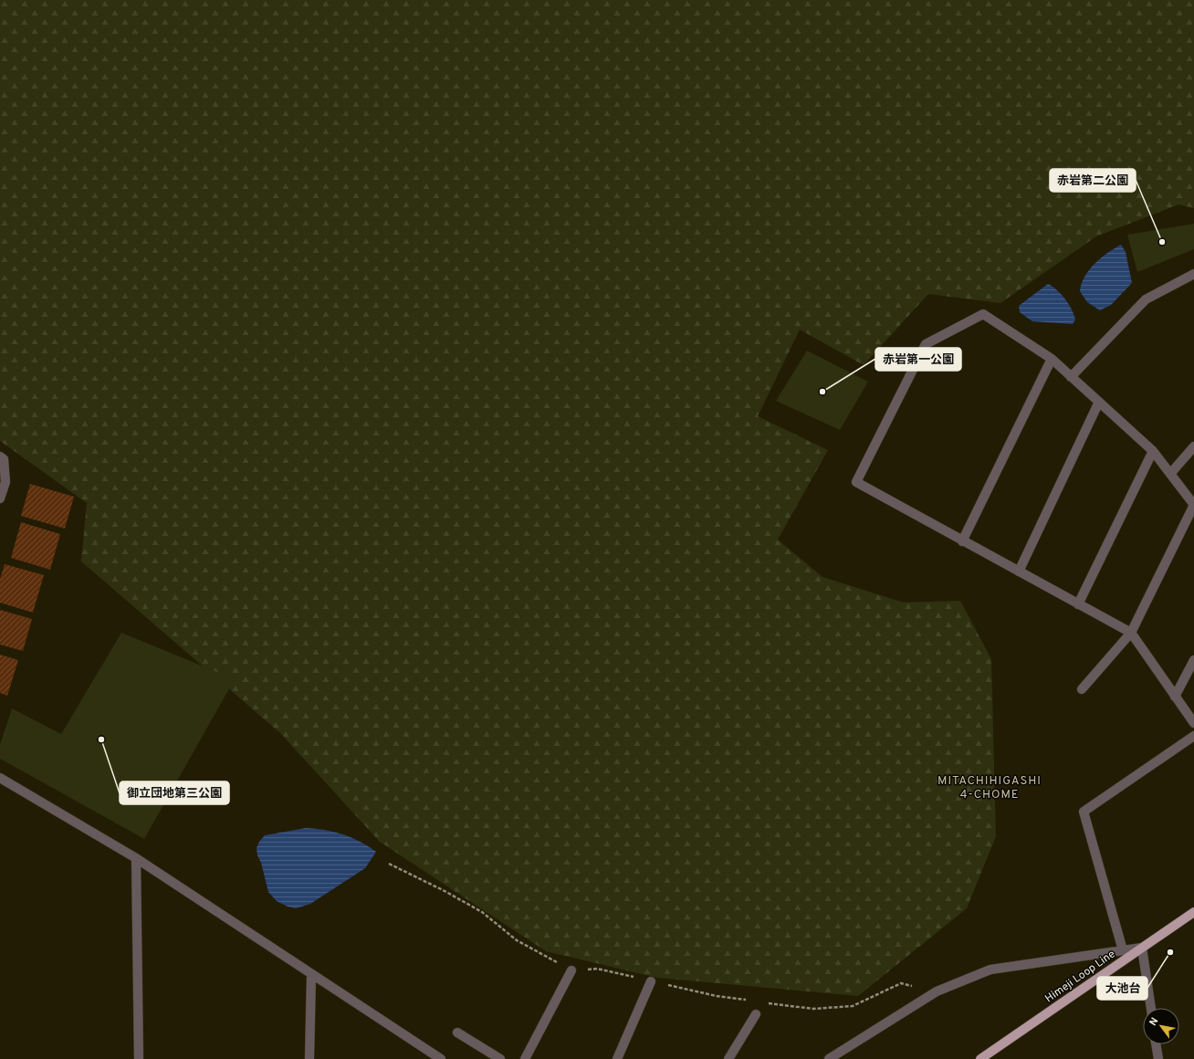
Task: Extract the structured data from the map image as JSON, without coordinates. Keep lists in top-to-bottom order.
{
  "streets": {
    "main road": ["Himeji Loop Line"]
  },
  "districts": ["MITACHIHIGASHI 4-CHOME"],
  "places": [
    "赤岩第二公園",
    "赤岩第一公園",
    "御立団地第三公園",
    "大池台"
  ],
  "north": "top left"
}
